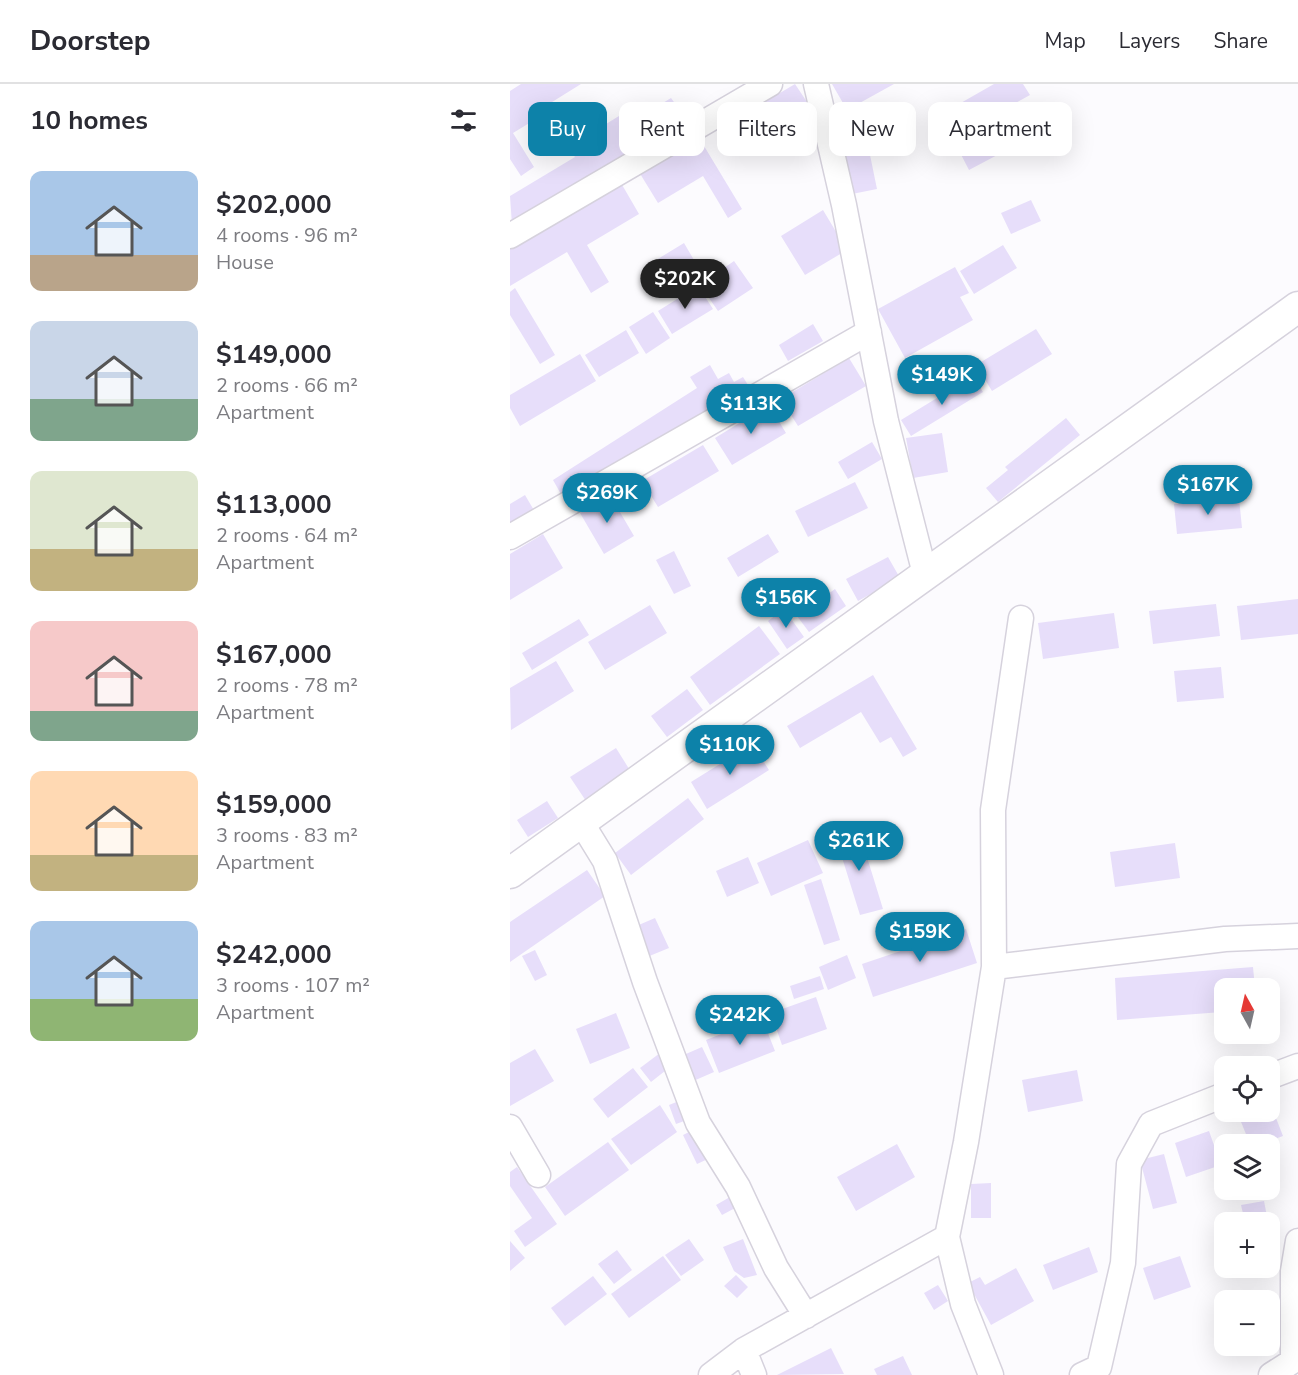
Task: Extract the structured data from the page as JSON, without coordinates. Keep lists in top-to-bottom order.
{
  "north": "top",
  "page": {
    "header": "Doorstep",
    "nav": ["Map", "Layers", "Share"],
    "heading": "10 homes",
    "chip": [
      "Buy",
      "Rent",
      "Filters",
      "New",
      "Apartment"
    ],
    "list": [
      {
        "name": "$202,000",
        "note": "4 rooms · 96 m² · House"
      },
      {
        "name": "$149,000",
        "note": "2 rooms · 66 m² · Apartment"
      },
      {
        "name": "$113,000",
        "note": "2 rooms · 64 m² · Apartment"
      },
      {
        "name": "$167,000",
        "note": "2 rooms · 78 m² · Apartment"
      },
      {
        "name": "$159,000",
        "note": "3 rooms · 83 m² · Apartment"
      },
      {
        "name": "$242,000",
        "note": "3 rooms · 107 m² · Apartment"
      }
    ],
    "price": [
      "$202K",
      "$149K",
      "$113K",
      "$167K",
      "$269K",
      "$156K",
      "$110K",
      "$261K",
      "$159K",
      "$242K"
    ],
    "map_buttons": ["+", "−"]
  }
}
